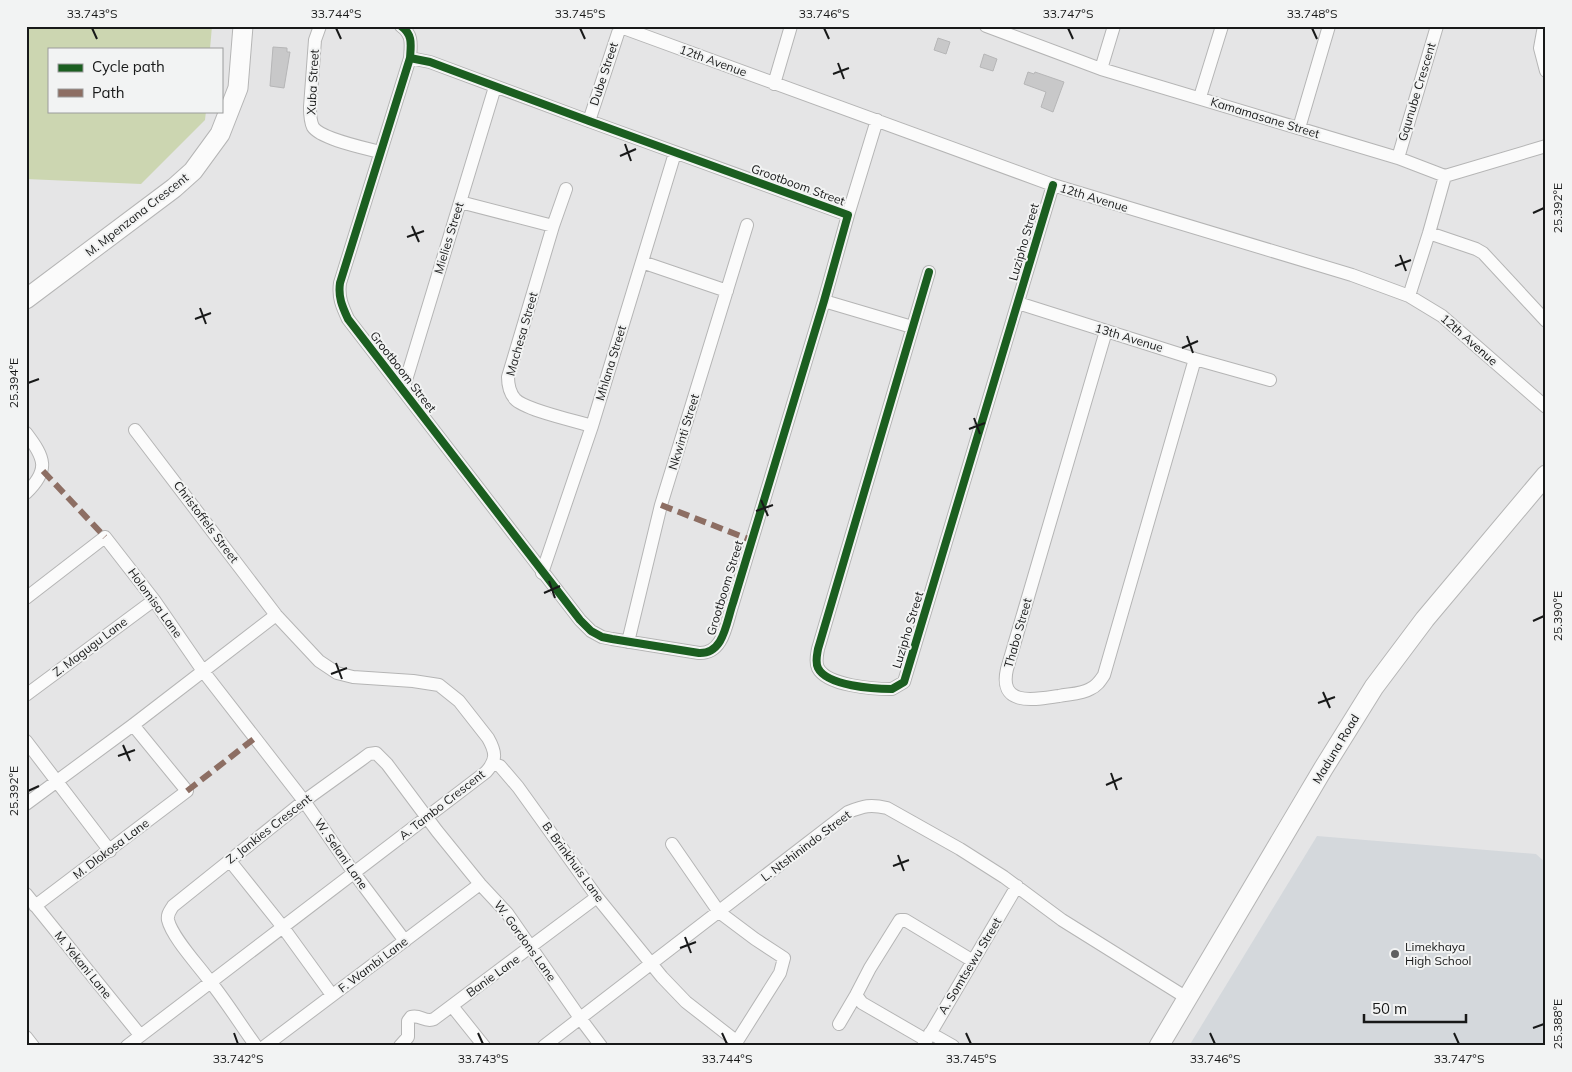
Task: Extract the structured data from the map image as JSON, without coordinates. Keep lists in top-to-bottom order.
{
  "streets": {
    "street": [
      "12th Avenue",
      "Dube Street",
      "Xuba Street",
      "Gqunube Crescent",
      "Kamamasane Street",
      "Grootboom Street",
      "M. Mpenzana Crescent",
      "Mielies Street",
      "Luzipho Street",
      "Machesa Street",
      "13th Avenue",
      "Mhlana Street",
      "Nkwinti Street",
      "Christoffels Street",
      "Holomisa Lane",
      "Thabo Street",
      "Z. Magugu Lane",
      "Maduna Road",
      "A. Tambo Crescent",
      "Z. Jankies Crescent",
      "L. Ntshinindo Street",
      "M. Dlokosa Lane",
      "W. Selani Lane",
      "B. Brinkhuis Lane",
      "W. Gordons Lane",
      "M. Yekani Lane",
      "F. Wambi Lane",
      "A. Somtsewu Street",
      "Banie Lane"
    ]
  },
  "crossings": [
    ["12th Avenue", "Dube Street"],
    ["12th Avenue", "Grootboom Street"],
    ["12th Avenue", "Luzipho Street"],
    ["Dube Street", "Grootboom Street"],
    ["Xuba Street", "Grootboom Street"],
    ["Gqunube Crescent", "Kamamasane Street"],
    ["Grootboom Street", "Mielies Street"],
    ["Grootboom Street", "Mhlana Street"],
    ["Grootboom Street", "Nkwinti Street"],
    ["Luzipho Street", "13th Avenue"],
    ["Machesa Street", "Mhlana Street"],
    ["13th Avenue", "Thabo Street"],
    ["Christoffels Street", "A. Tambo Crescent"],
    ["Holomisa Lane", "Z. Magugu Lane"],
    ["Holomisa Lane", "W. Selani Lane"],
    ["Maduna Road", "L. Ntshinindo Street"],
    ["A. Tambo Crescent", "Z. Jankies Crescent"],
    ["A. Tambo Crescent", "W. Selani Lane"],
    ["A. Tambo Crescent", "B. Brinkhuis Lane"],
    ["A. Tambo Crescent", "W. Gordons Lane"],
    ["A. Tambo Crescent", "M. Yekani Lane"],
    ["Z. Jankies Crescent", "W. Selani Lane"],
    ["Z. Jankies Crescent", "W. Gordons Lane"],
    ["L. Ntshinindo Street", "B. Brinkhuis Lane"],
    ["L. Ntshinindo Street", "W. Gordons Lane"],
    ["L. Ntshinindo Street", "A. Somtsewu Street"],
    ["M. Dlokosa Lane", "M. Yekani Lane"],
    ["W. Selani Lane", "F. Wambi Lane"],
    ["B. Brinkhuis Lane", "Banie Lane"],
    ["W. Gordons Lane", "F. Wambi Lane"],
    ["W. Gordons Lane", "Banie Lane"]
  ],
  "places": ["Limekhaya High School"],
  "legend": ["Cycle path", "Path"],
  "scale_bar": "50 m",
  "coordinates": [
    "33.743°S",
    "33.744°S",
    "33.745°S",
    "33.746°S",
    "33.747°S",
    "33.748°S",
    "25.392°E",
    "25.394°E",
    "25.390°E",
    "25.388°E",
    "33.742°S"
  ]
}
